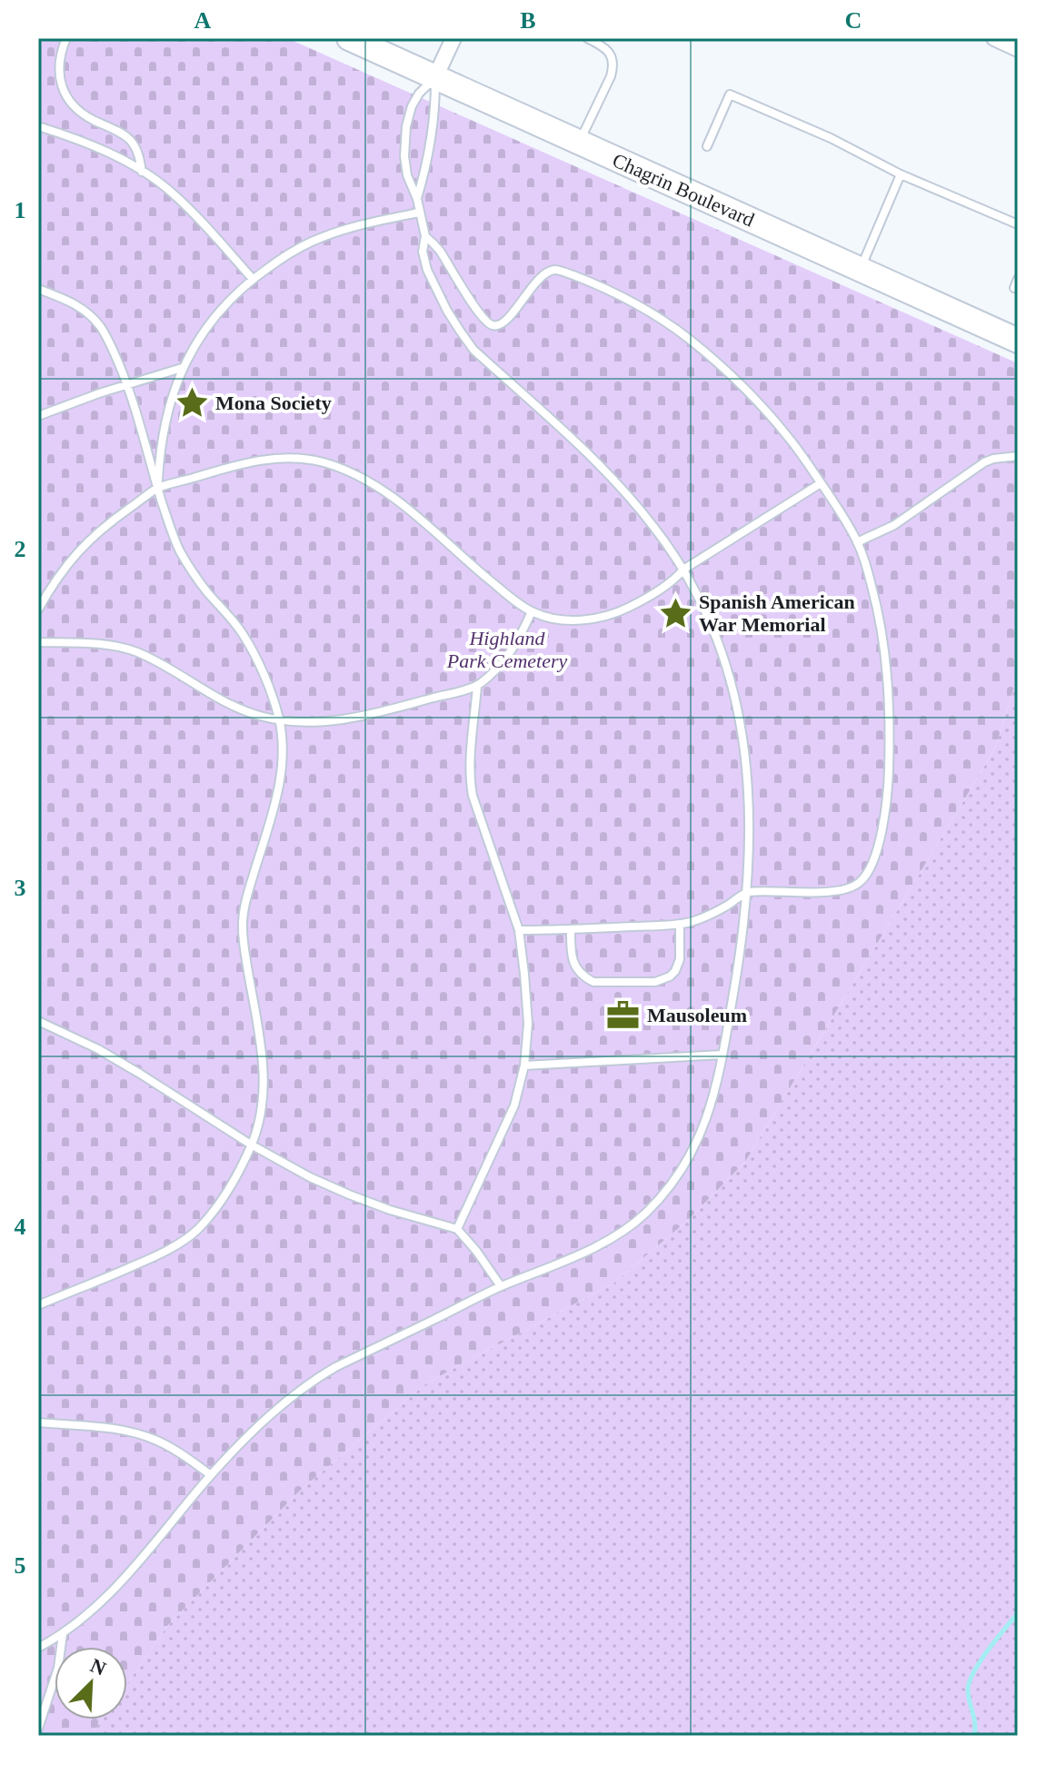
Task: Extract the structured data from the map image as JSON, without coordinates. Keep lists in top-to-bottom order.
{
  "streets": {
    "main road": ["Chagrin Boulevard"]
  },
  "parks": ["Highland Park Cemetery"],
  "places": {
    "place": ["Mona Society", "Spanish American War Memorial"],
    "office": ["Mausoleum"]
  },
  "north": "top right",
  "grid": {
    "columns": ["A", "B", "C"],
    "rows": [
      "1",
      "2",
      "3",
      "4",
      "5"
    ]
  }
}
